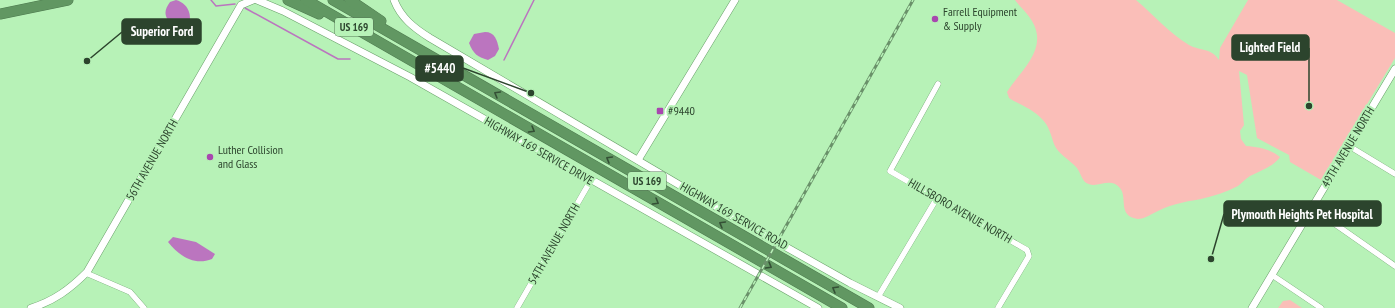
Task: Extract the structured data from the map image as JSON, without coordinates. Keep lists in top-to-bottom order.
{
  "streets": {
    "highway": ["US 169"],
    "street": [
      "49TH AVENUE NORTH",
      "HIGHWAY 169 SERVICE DRIVE",
      "56TH AVENUE NORTH",
      "HILLSBORO AVENUE NORTH",
      "HIGHWAY 169 SERVICE ROAD",
      "54TH AVENUE NORTH"
    ]
  },
  "crossings": [
    ["HIGHWAY 169 SERVICE DRIVE", "54TH AVENUE NORTH"]
  ],
  "places": {
    "other": [
      "Farrell Equipment & Supply",
      "Superior Ford",
      "#5440",
      "Lighted Field",
      "Luther Collision and Glass",
      "Plymouth Heights Pet Hospital"
    ],
    "transit": ["#9440"]
  }
}
